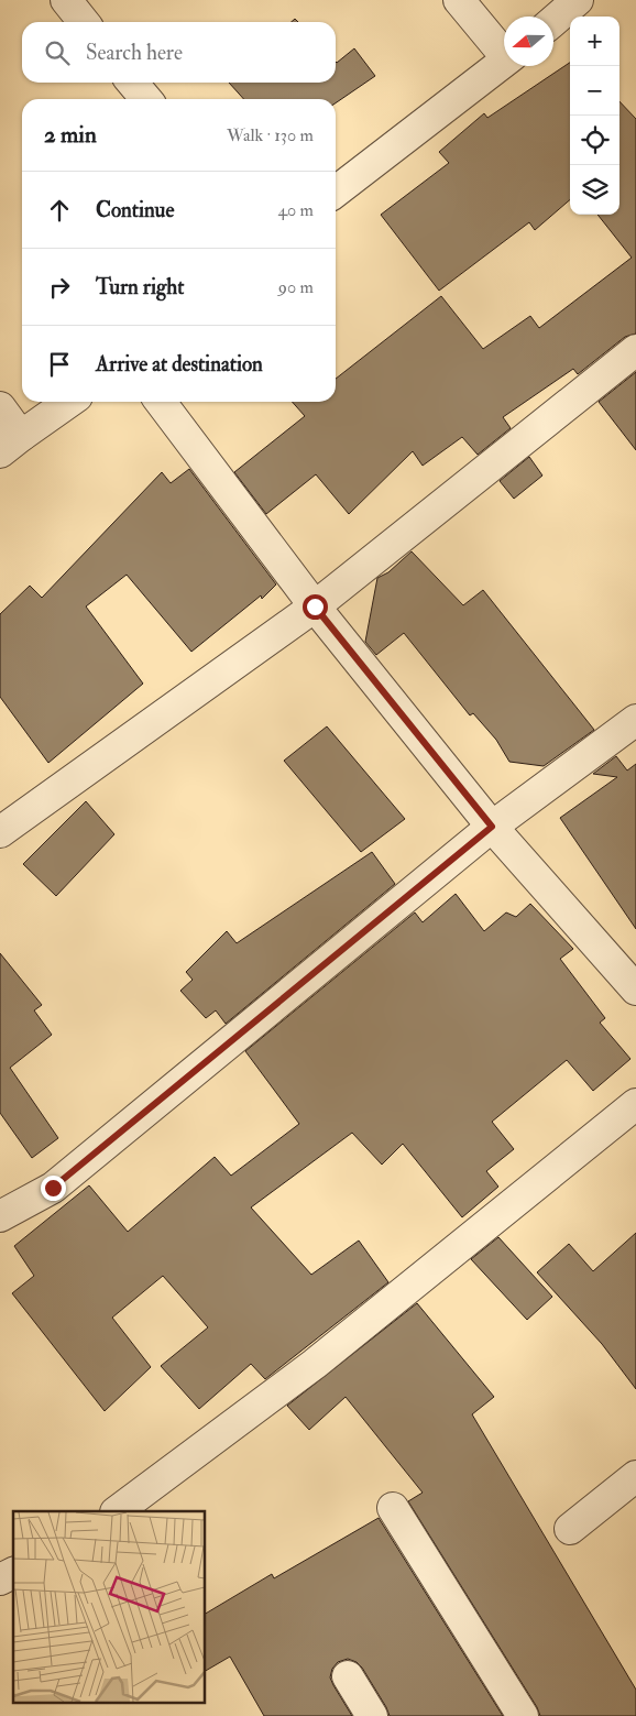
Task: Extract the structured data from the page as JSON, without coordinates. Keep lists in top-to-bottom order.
{
  "north": "left",
  "page": {
    "map_buttons": ["+", "−"],
    "search": "Search here",
    "heading": ["2 min", "Walk · 130 m"],
    "list": [
      ["Continue", "40 m"],
      ["Turn right", "90 m"],
      "Arrive at destination"
    ]
  }
}
